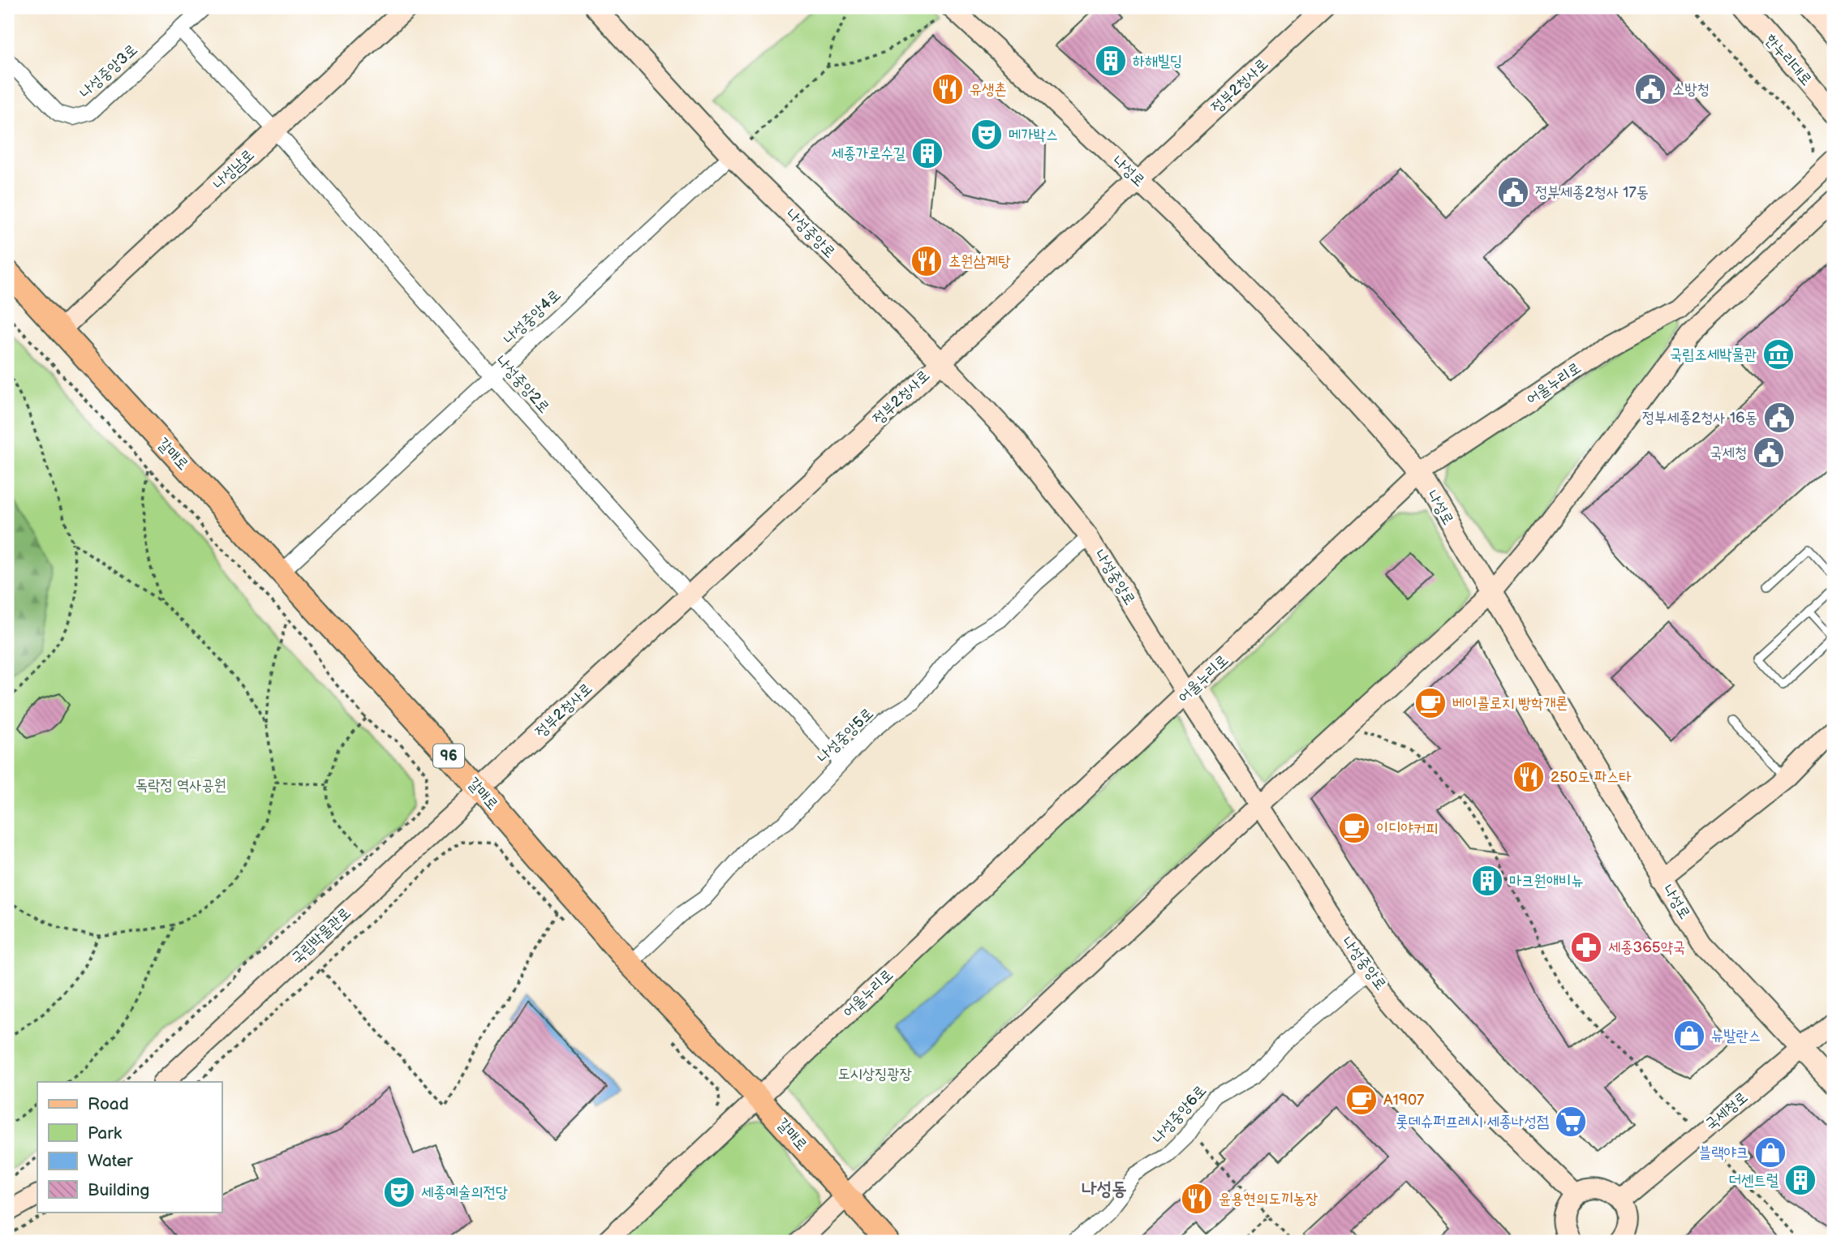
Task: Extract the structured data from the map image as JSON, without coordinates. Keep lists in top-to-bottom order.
{
  "streets": {
    "main road": ["갈매로", "96"],
    "street": [
      "한누리대로",
      "나성중앙3로",
      "정부2청사로",
      "나성남로",
      "나성로",
      "나성중앙로",
      "나성중앙4로",
      "어울누리로",
      "나성중앙2로",
      "나성중앙5로",
      "국립박물관로",
      "국세청로",
      "나성중앙6로"
    ]
  },
  "crossings": [
    ["나성중앙3로", "나성중앙2로"],
    ["정부2청사로", "나성로"],
    ["정부2청사로", "나성중앙로"],
    ["정부2청사로", "나성중앙2로"],
    ["정부2청사로", "갈매로"],
    ["정부2청사로", "국립박물관로"],
    ["나성남로", "나성중앙2로"],
    ["나성남로", "갈매로"],
    ["나성로", "어울누리로"],
    ["나성로", "국세청로"],
    ["나성중앙로", "나성중앙4로"],
    ["나성중앙로", "어울누리로"],
    ["나성중앙로", "나성중앙5로"],
    ["나성중앙로", "나성중앙6로"],
    ["나성중앙4로", "나성중앙2로"],
    ["나성중앙4로", "갈매로"],
    ["어울누리로", "갈매로"],
    ["나성중앙2로", "나성중앙5로"],
    ["갈매로", "나성중앙5로"],
    ["갈매로", "국립박물관로"]
  ],
  "districts": ["나성동"],
  "parks": ["독락정 역사공원", "도시상징광장"],
  "places": {
    "building": [
      "하해빌딩",
      "세종가로수길",
      "마크원애비뉴",
      "더센트럴"
    ],
    "restaurant": [
      "유생촌",
      "초원삼계탕",
      "250도 파스타",
      "윤용현의도끼농장"
    ],
    "public building": [
      "소방청",
      "정부세종2청사 17동",
      "정부세종2청사 16동",
      "국세청"
    ],
    "theatre": ["메가박스", "세종예술의전당"],
    "museum": ["국립조세박물관"],
    "cafe": ["베이콜로지 빵학개론", "이디야커피", "A1907"],
    "pharmacy": ["세종365약국"],
    "shop": ["뉴발란스", "블랙야크"],
    "supermarket": ["롯데슈퍼프레시 세종나성점"]
  },
  "legend": [
    "Road",
    "Park",
    "Water",
    "Building"
  ]
}
